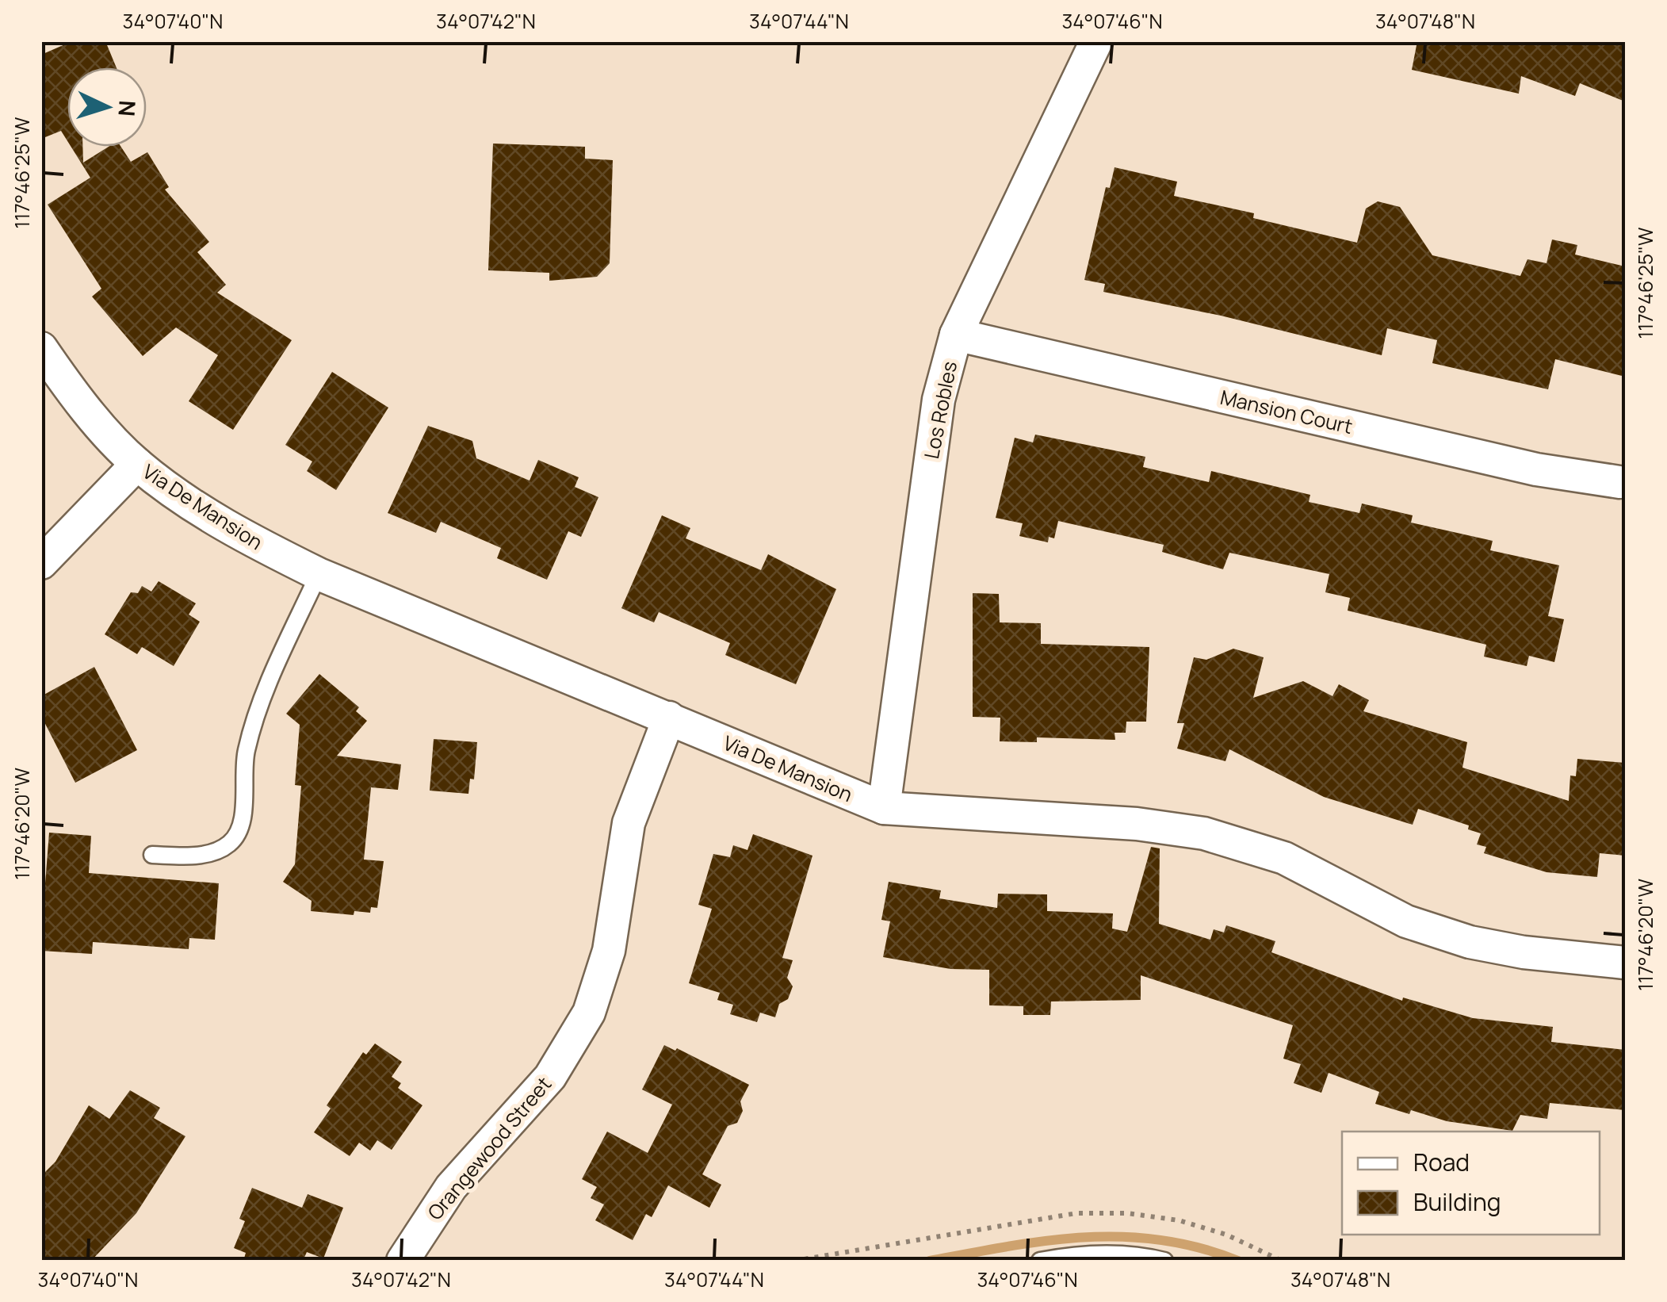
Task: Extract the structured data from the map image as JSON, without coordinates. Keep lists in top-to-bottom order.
{
  "streets": {
    "street": [
      "Los Robles",
      "Mansion Court",
      "Via De Mansion",
      "Orangewood Street"
    ]
  },
  "crossings": [
    ["Los Robles", "Mansion Court"],
    ["Los Robles", "Via De Mansion"],
    ["Via De Mansion", "Orangewood Street"]
  ],
  "legend": ["Road", "Building"],
  "north": "right",
  "coordinates": [
    "34°07'40\"N",
    "34°07'42\"N",
    "34°07'44\"N",
    "34°07'46\"N",
    "34°07'48\"N",
    "117°46'25\"W",
    "117°46'20\"W"
  ]
}
